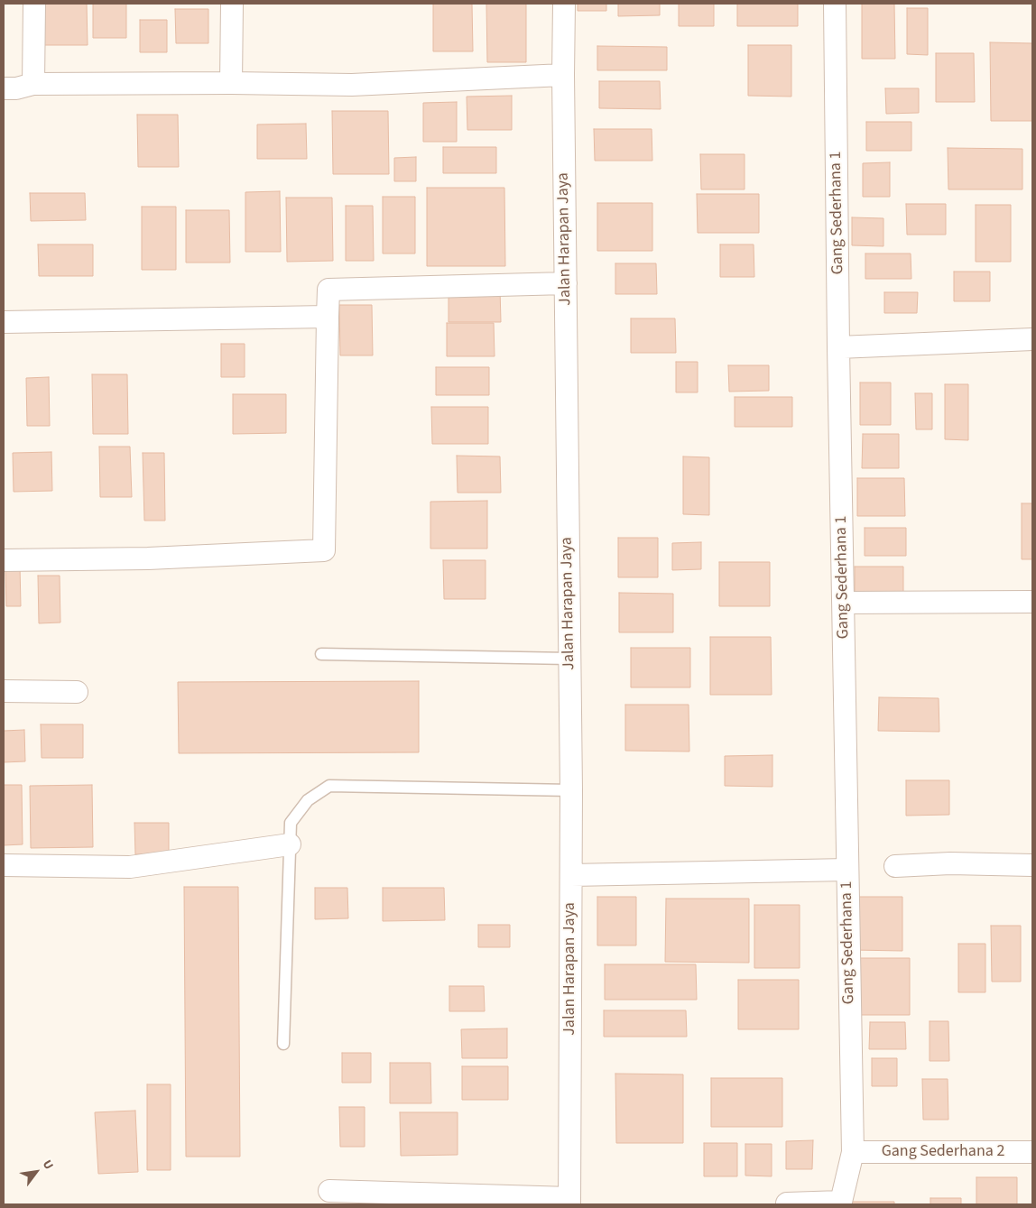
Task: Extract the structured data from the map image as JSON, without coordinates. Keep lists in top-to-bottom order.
{
  "streets": {
    "street": ["Gang Sederhana 1", "Jalan Harapan Jaya", "Gang Sederhana 2"]
  },
  "crossings": [
    ["Gang Sederhana 1", "Gang Sederhana 2"]
  ],
  "north": "top right"
}
